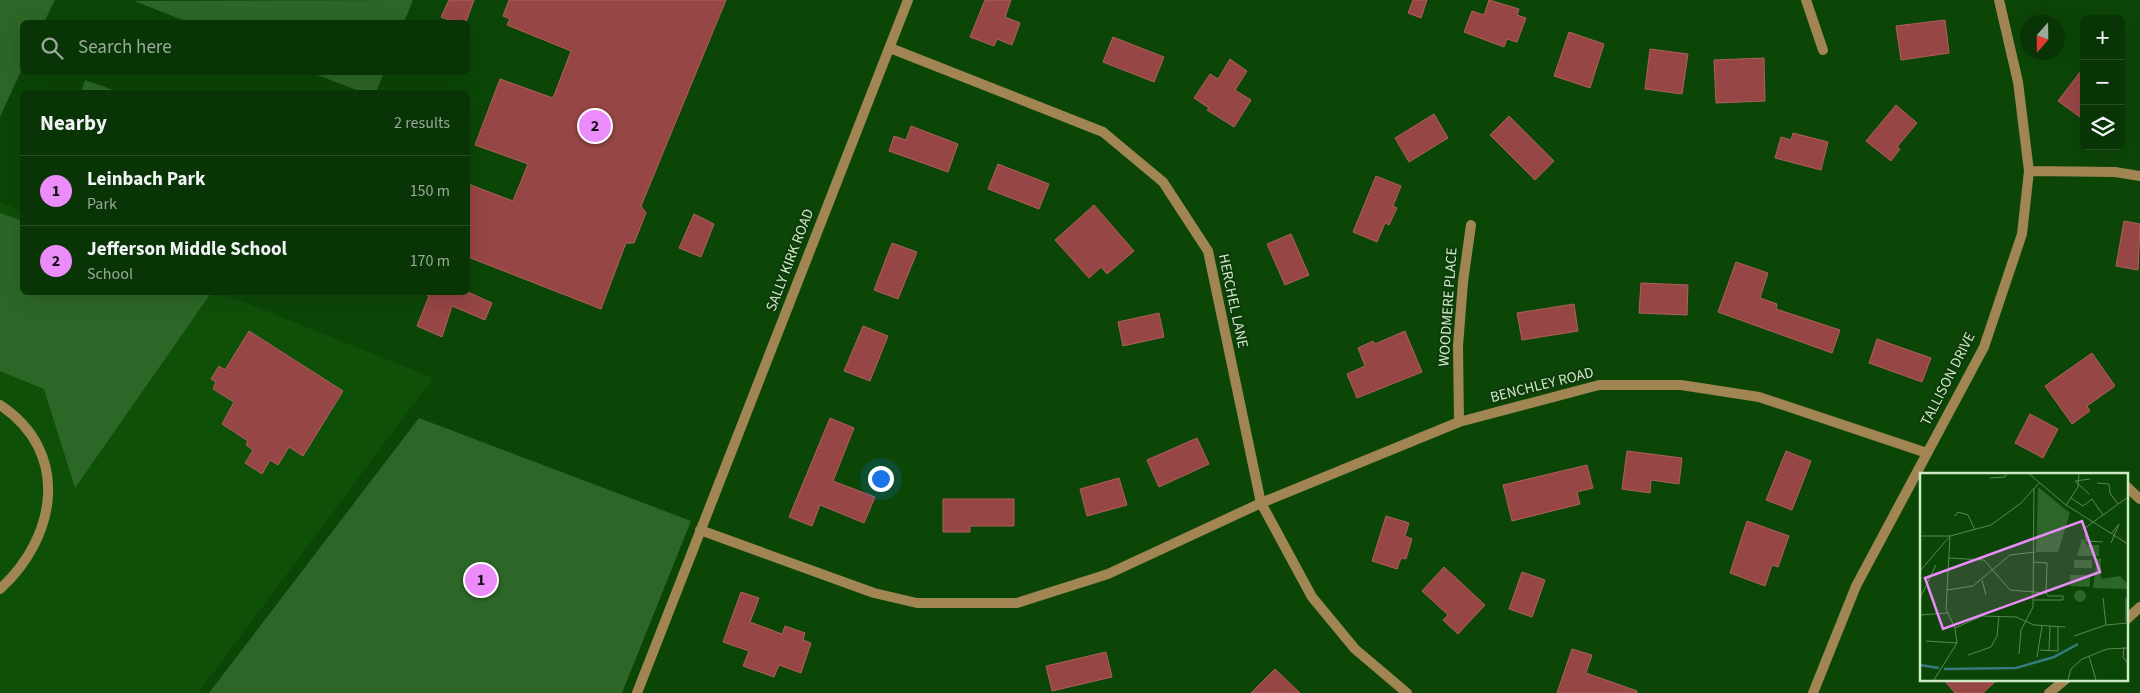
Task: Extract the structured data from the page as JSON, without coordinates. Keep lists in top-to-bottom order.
{
  "streets": {
    "street": [
      "SALLY KIRK ROAD",
      "HERCHEL LANE",
      "WOODMERE PLACE",
      "TALLISON DRIVE",
      "BENCHLEY ROAD"
    ]
  },
  "crossings": [
    ["SALLY KIRK ROAD", "HERCHEL LANE"],
    ["SALLY KIRK ROAD", "BENCHLEY ROAD"],
    ["HERCHEL LANE", "BENCHLEY ROAD"],
    ["WOODMERE PLACE", "BENCHLEY ROAD"],
    ["TALLISON DRIVE", "BENCHLEY ROAD"]
  ],
  "north": "bottom",
  "page": {
    "map_buttons": ["+", "−"],
    "search": "Search here",
    "heading": ["Nearby", "2 results"],
    "pins": ["2", "1"],
    "list": [
      {
        "mark": "1",
        "name": "Leinbach Park",
        "note": "Park",
        "value": "150 m"
      },
      {
        "mark": "2",
        "name": "Jefferson Middle School",
        "note": "School",
        "value": "170 m"
      }
    ]
  }
}
